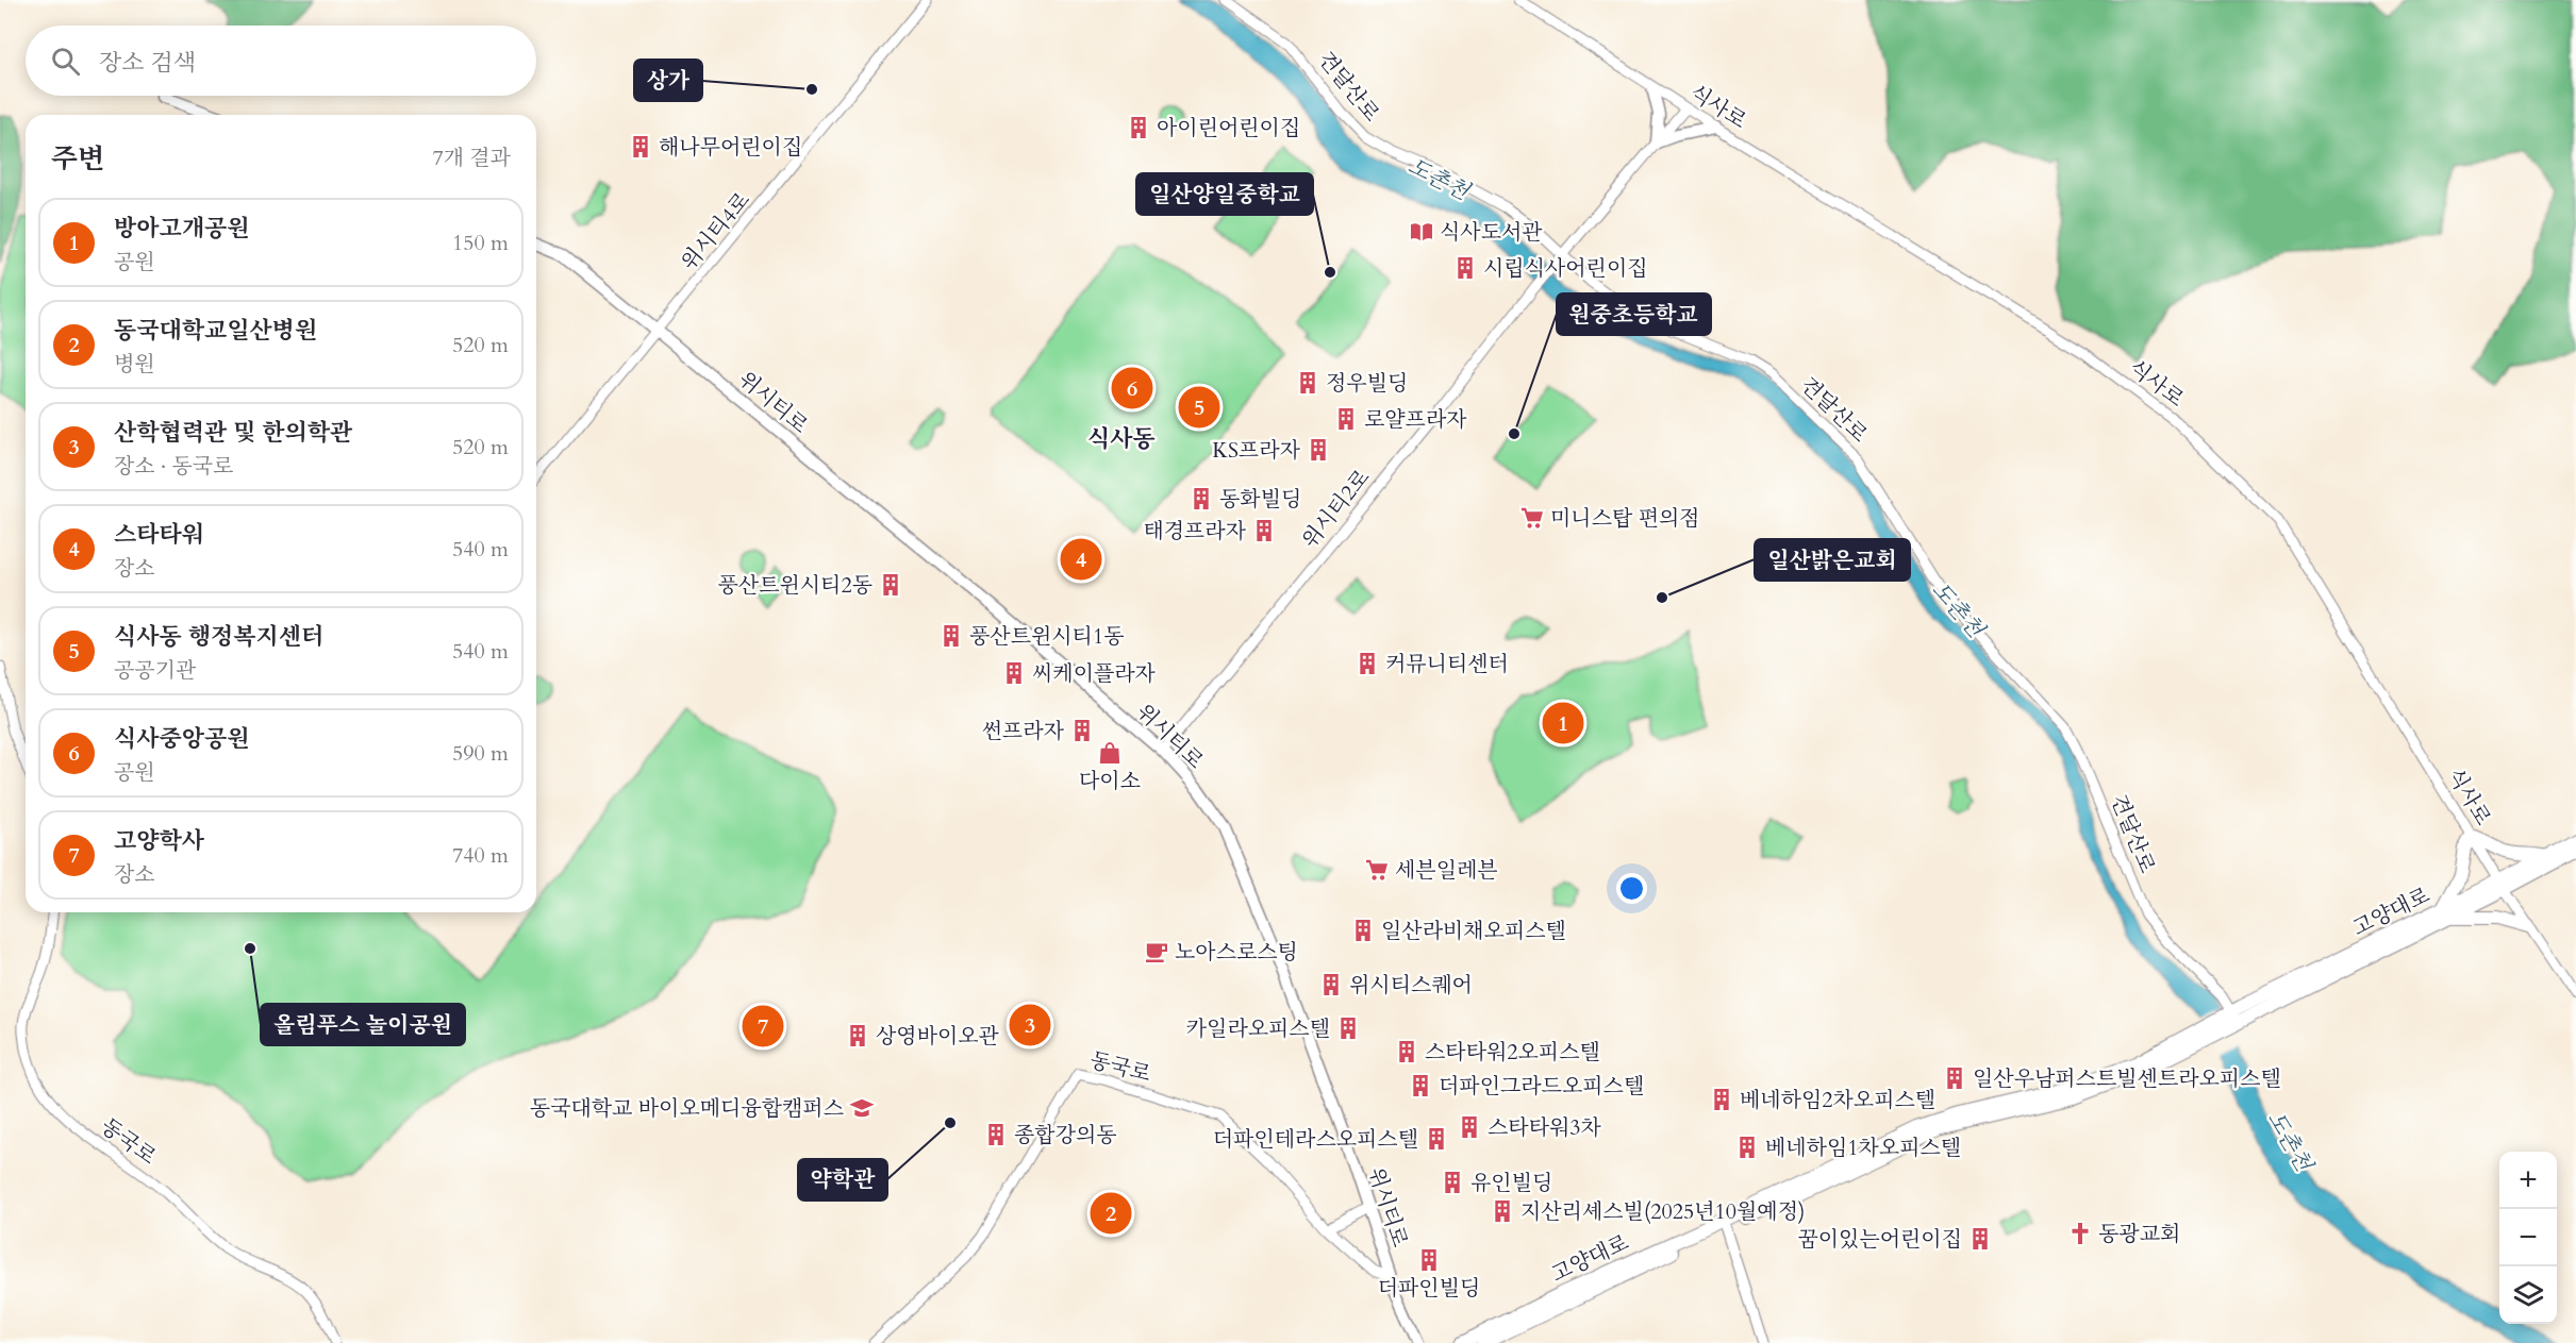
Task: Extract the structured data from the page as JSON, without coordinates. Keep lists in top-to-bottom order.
{
  "streets": {
    "main road": ["위시티로", "고양대로"],
    "street": [
      "견달산로",
      "식사로",
      "위시티4로",
      "위시티2로",
      "동국로"
    ]
  },
  "crossings": [
    ["견달산로", "위시티2로"],
    ["견달산로", "고양대로"],
    ["식사로", "고양대로"],
    ["위시티4로", "위시티로"],
    ["위시티로", "위시티2로"],
    ["위시티로", "동국로"]
  ],
  "districts": ["식사동"],
  "water": ["도촌천"],
  "places": {
    "other": [
      "상가",
      "일산양일중학교",
      "원중초등학교",
      "일산밝은교회",
      "올림푸스 놀이공원",
      "약학관"
    ],
    "building": [
      "아이린어린이집",
      "해나무어린이집",
      "시립식사어린이집",
      "정우빌딩",
      "로얄프라자",
      "KS프라자",
      "동화빌딩",
      "태경프라자",
      "풍산트윈시티2동",
      "풍산트윈시티1동",
      "커뮤니티센터",
      "씨케이플라자",
      "썬프라자",
      "일산라비채오피스텔",
      "위시티스퀘어",
      "카일라오피스텔",
      "상영바이오관",
      "스타타워2오피스텔",
      "일산우남퍼스트빌센트라오피스텔",
      "더파인그라드오피스텔",
      "베네하임2차오피스텔",
      "스타타워3차",
      "종합강의동",
      "더파인테라스오피스텔",
      "베네하임1차오피스텔",
      "유인빌딩",
      "지산리셰스빌(2025년10월예정)",
      "꿈이있는어린이집",
      "더파인빌딩"
    ],
    "library": ["식사도서관"],
    "supermarket": ["미니스탑 편의점", "세븐일레븐"],
    "shop": ["다이소"],
    "cafe": ["노아스로스팅"],
    "school or university": ["동국대학교 바이오메디융합캠퍼스"],
    "church": ["동광교회"]
  },
  "page": {
    "search": "장소 검색",
    "heading": ["주변", "7개 결과"],
    "list": [
      {
        "mark": "1",
        "name": "방아고개공원",
        "note": "공원",
        "value": "150 m"
      },
      {
        "mark": "2",
        "name": "동국대학교일산병원",
        "note": "병원",
        "value": "520 m"
      },
      {
        "mark": "3",
        "name": "산학협력관 및 한의학관",
        "note": "장소 · 동국로",
        "value": "520 m"
      },
      {
        "mark": "4",
        "name": "스타타워",
        "note": "장소",
        "value": "540 m"
      },
      {
        "mark": "5",
        "name": "식사동 행정복지센터",
        "note": "공공기관",
        "value": "540 m"
      },
      {
        "mark": "6",
        "name": "식사중앙공원",
        "note": "공원",
        "value": "590 m"
      },
      {
        "mark": "7",
        "name": "고양학사",
        "note": "장소",
        "value": "740 m"
      }
    ],
    "pins": [
      "6",
      "5",
      "4",
      "1",
      "3",
      "7",
      "2"
    ],
    "map_buttons": ["+", "−"]
  }
}
